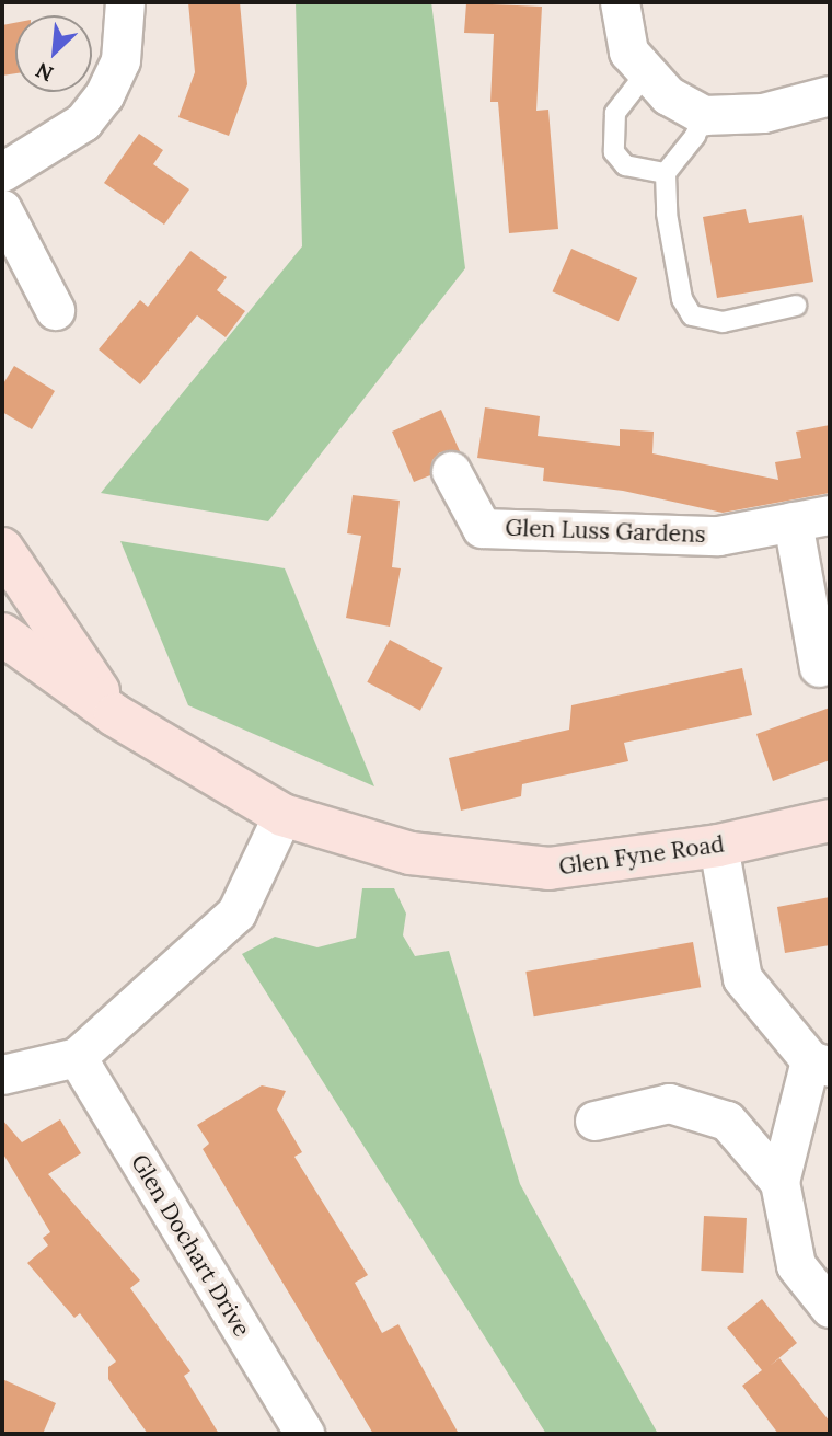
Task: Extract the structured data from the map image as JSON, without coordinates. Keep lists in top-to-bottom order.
{
  "streets": {
    "street": ["Glen Luss Gardens", "Glen Fyne Road", "Glen Dochart Drive"]
  },
  "north": "bottom left"
}
